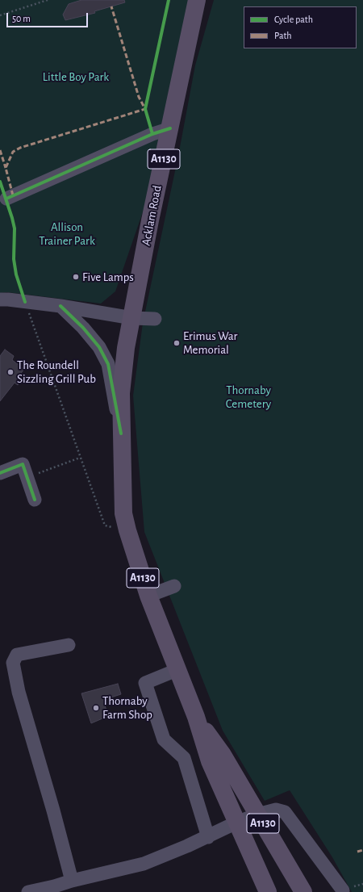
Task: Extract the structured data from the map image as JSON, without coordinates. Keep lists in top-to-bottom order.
{
  "streets": {
    "main road": ["A1130", "Acklam Road"]
  },
  "crossings": [
    ["A1130", "Acklam Road"]
  ],
  "parks": ["Little Boy Park", "Allison Trainer Park", "Thornaby Cemetery"],
  "places": [
    "Five Lamps",
    "Erimus War Memorial",
    "The Roundell Sizzling Grill Pub",
    "Thornaby Farm Shop"
  ],
  "legend": ["Cycle path", "Path"],
  "scale_bar": "50 m"
}
